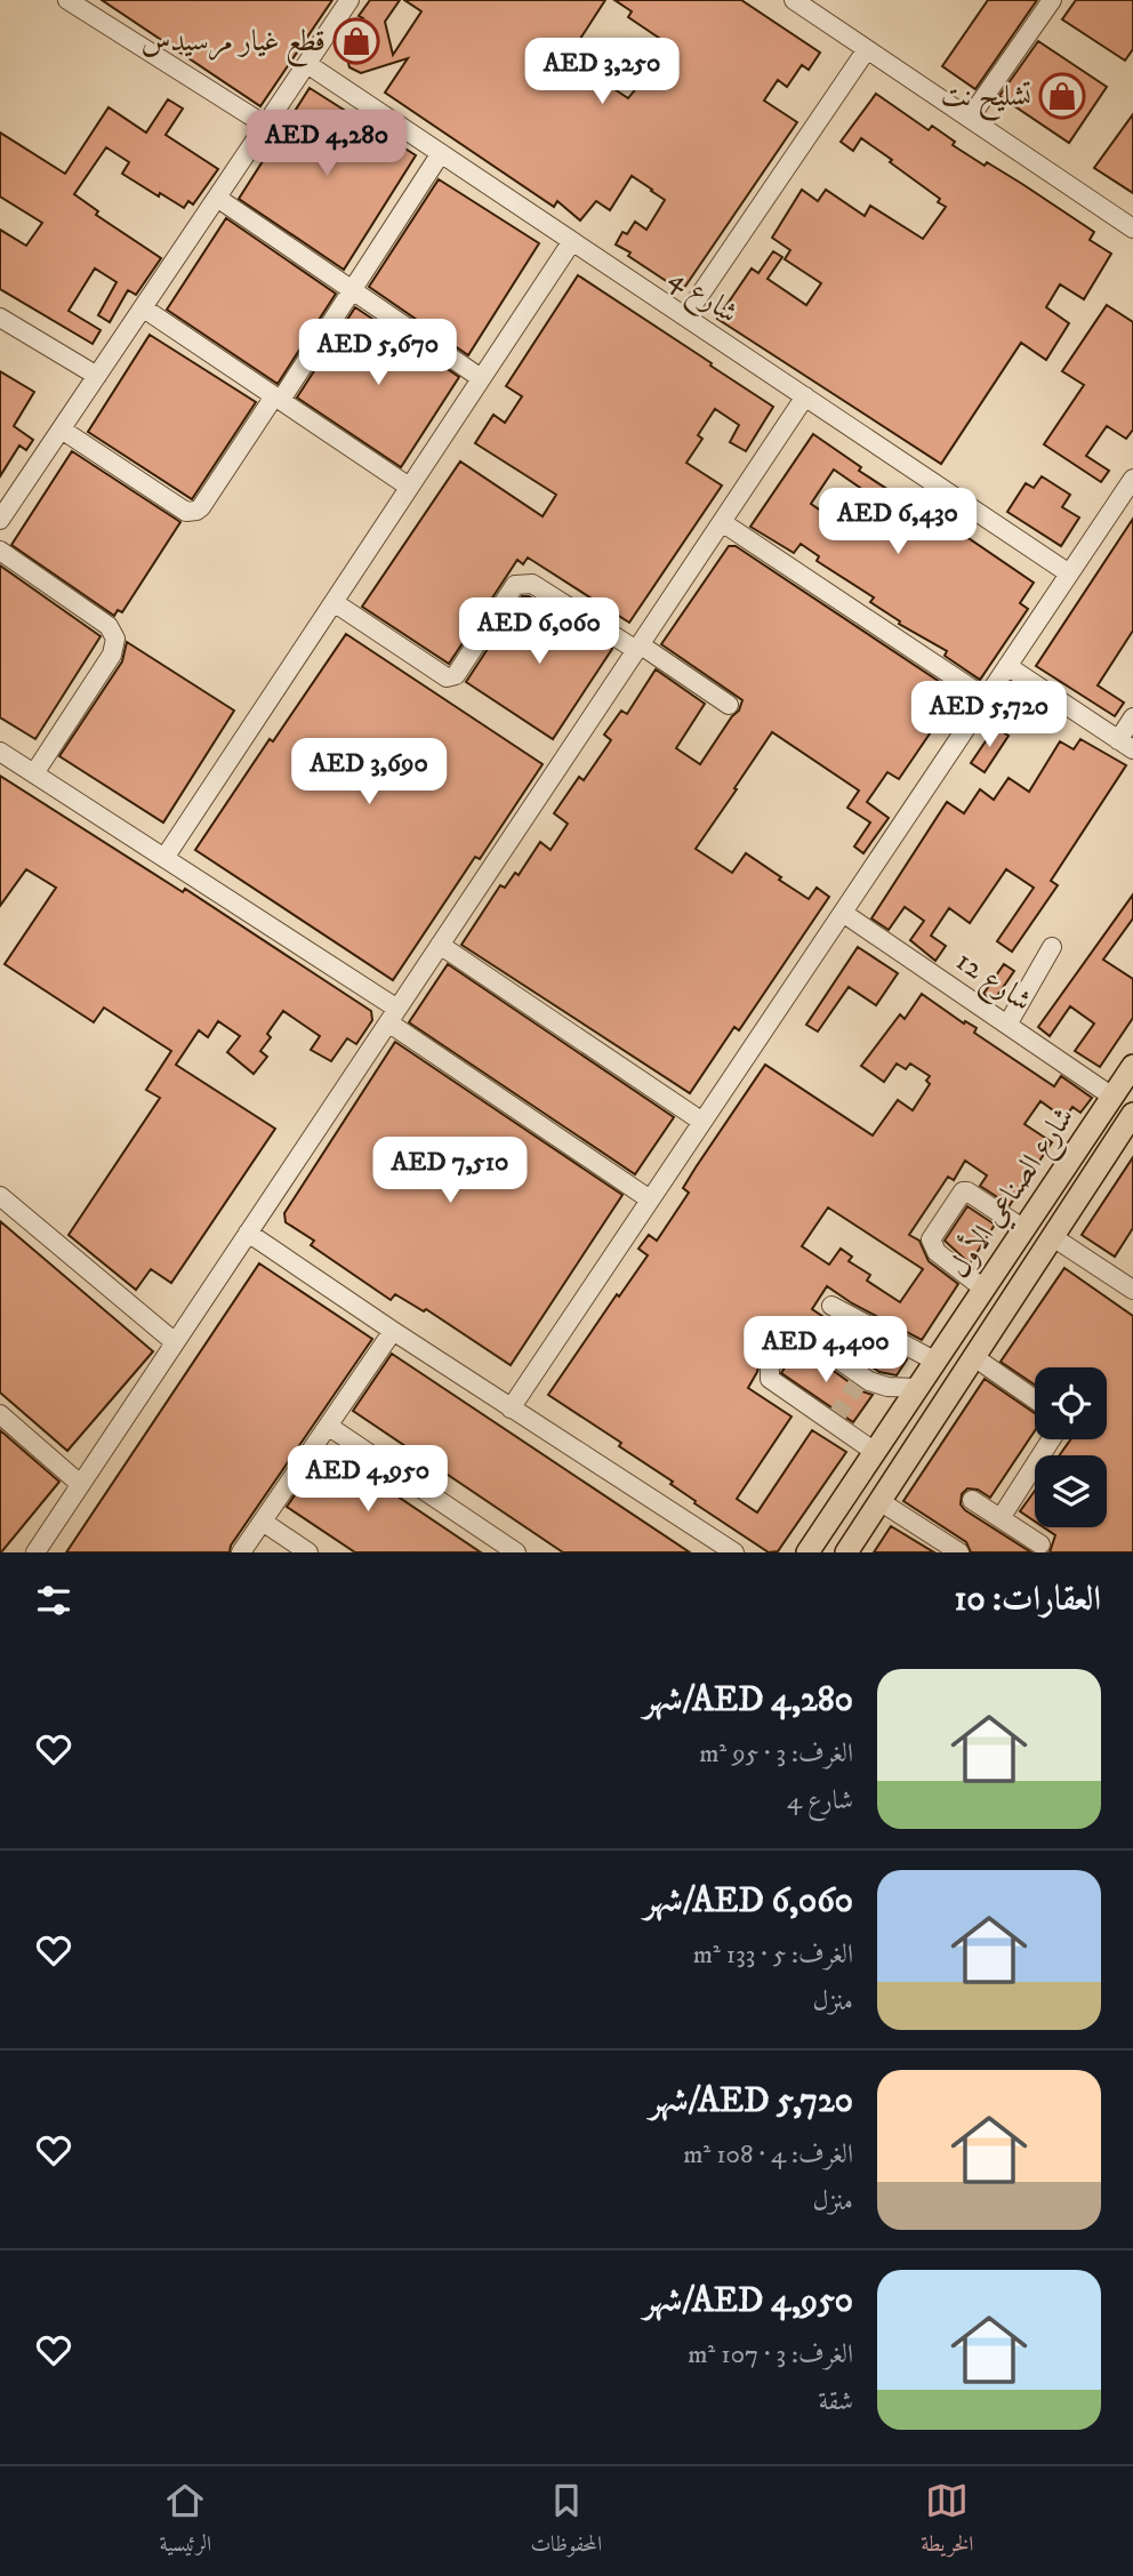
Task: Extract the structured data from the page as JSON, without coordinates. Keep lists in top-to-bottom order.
{
  "streets": {
    "main road": ["شارع الصناعي الأول"],
    "street": ["شارع 4", "شارع 12"]
  },
  "crossings": [
    ["شارع 12", "شارع الصناعي الأول"]
  ],
  "places": {
    "shop": ["قطع غيار مرسيدس", "تشليح نت"]
  },
  "page": {
    "price": [
      "AED 3,250",
      "AED 4,280",
      "AED 5,670",
      "AED 6,430",
      "AED 6,060",
      "AED 5,720",
      "AED 3,690",
      "AED 7,510",
      "AED 4,400",
      "AED 4,950"
    ],
    "heading": "العقارات: 10",
    "list": [
      {
        "name": "AED 4,280/شهر",
        "note": "الغرف: 3 · 95 m² · شارع 4"
      },
      {
        "name": "AED 6,060/شهر",
        "note": "الغرف: 5 · 133 m² · منزل"
      },
      {
        "name": "AED 5,720/شهر",
        "note": "الغرف: 4 · 108 m² · منزل"
      },
      {
        "name": "AED 4,950/شهر",
        "note": "الغرف: 3 · 107 m² · شقة"
      }
    ],
    "tabs": ["الخريطة", "المحفوظات", "الرئيسية"]
  }
}
